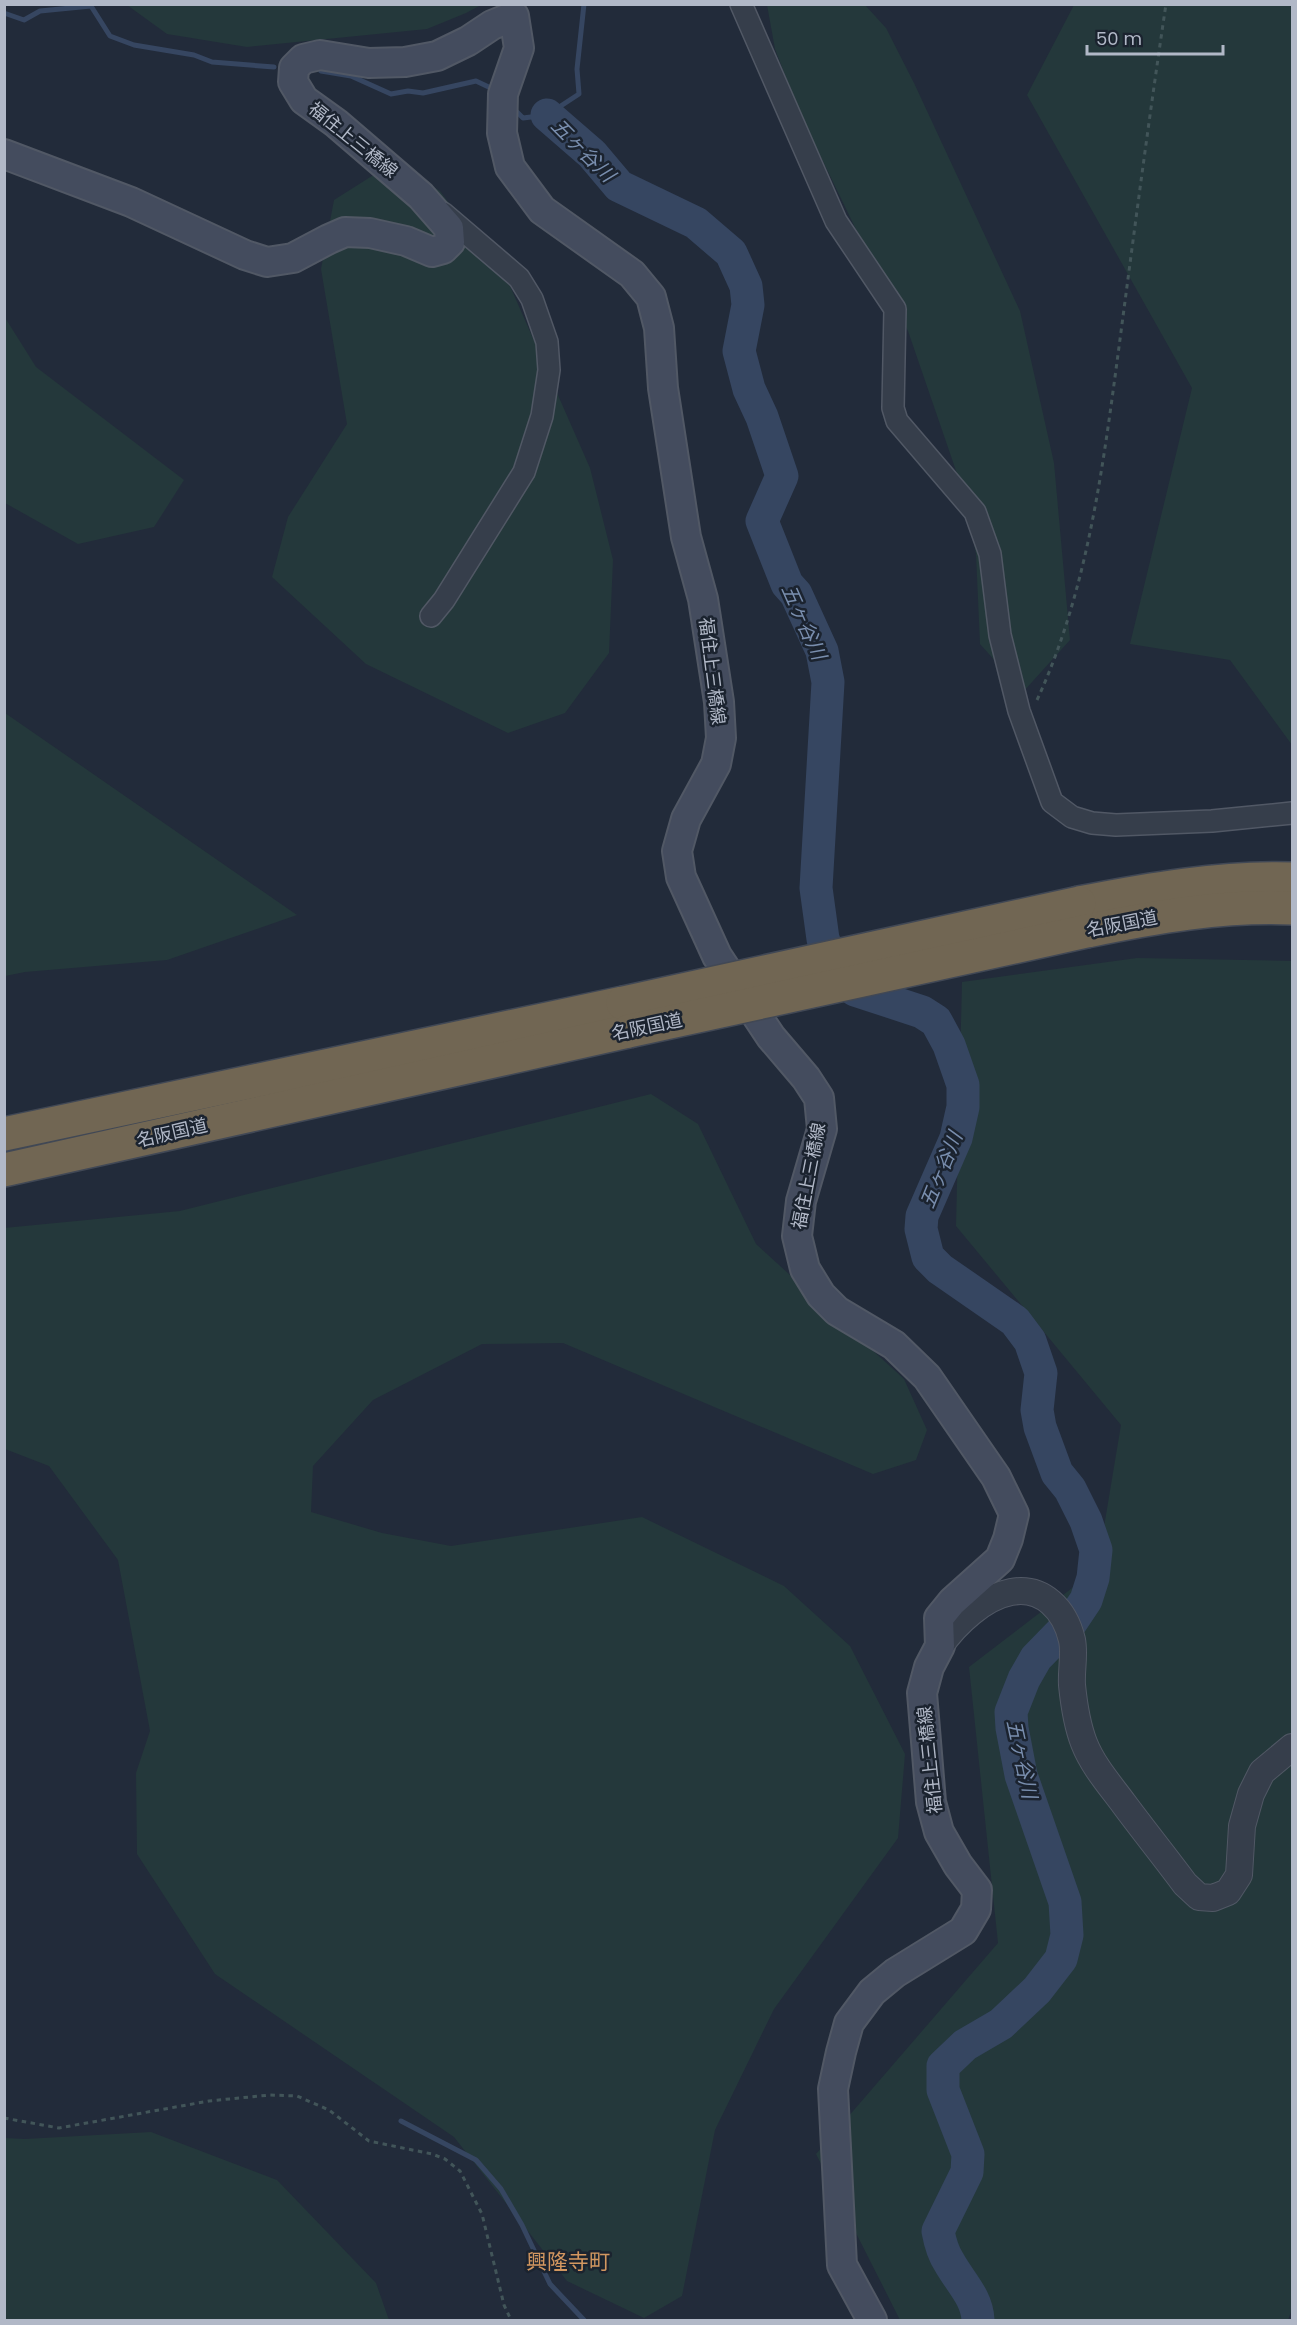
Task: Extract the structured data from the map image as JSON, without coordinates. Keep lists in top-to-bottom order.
{
  "streets": {
    "highway": ["名阪国道"],
    "main road": ["福住上三橋線"]
  },
  "districts": ["興隆寺町"],
  "water": ["五ヶ谷川"],
  "scale_bar": "50 m"
}
